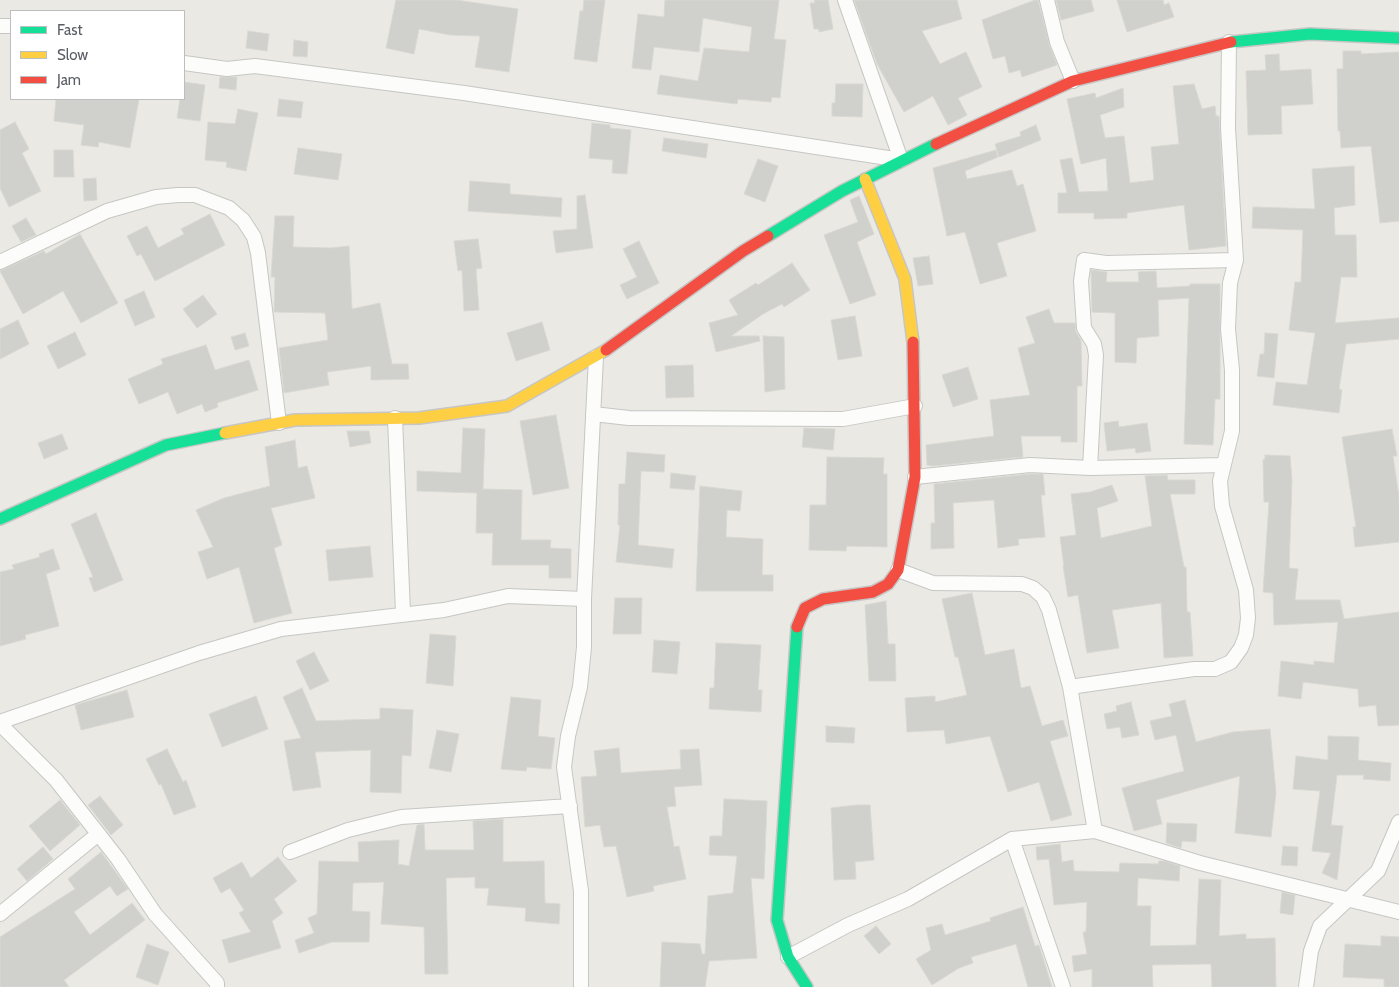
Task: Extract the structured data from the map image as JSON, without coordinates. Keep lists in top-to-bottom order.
{
  "legend": ["Fast", "Slow", "Jam"]
}
